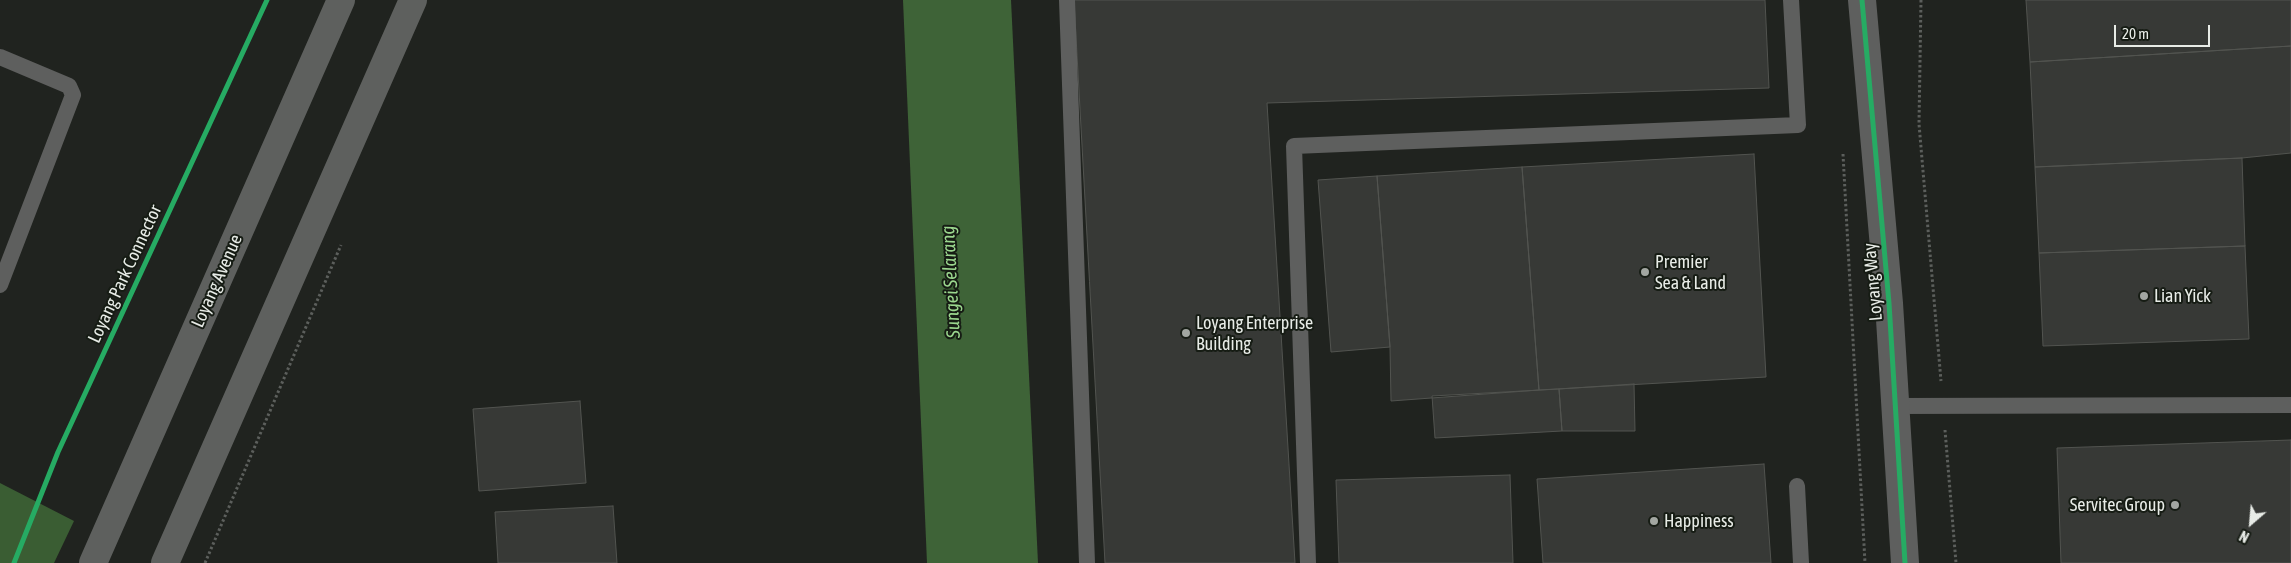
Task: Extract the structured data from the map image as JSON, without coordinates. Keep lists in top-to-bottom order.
{
  "streets": {
    "main road": ["Loyang Avenue"],
    "street": ["Loyang Way"],
    "cycle path": ["Loyang Park Connector"]
  },
  "water": ["Sungei Selarang"],
  "places": [
    "Premier Sea & Land",
    "Lian Yick",
    "Loyang Enterprise Building",
    "Servitec Group",
    "Happiness"
  ],
  "scale_bar": "20 m",
  "north": "bottom left"
}
